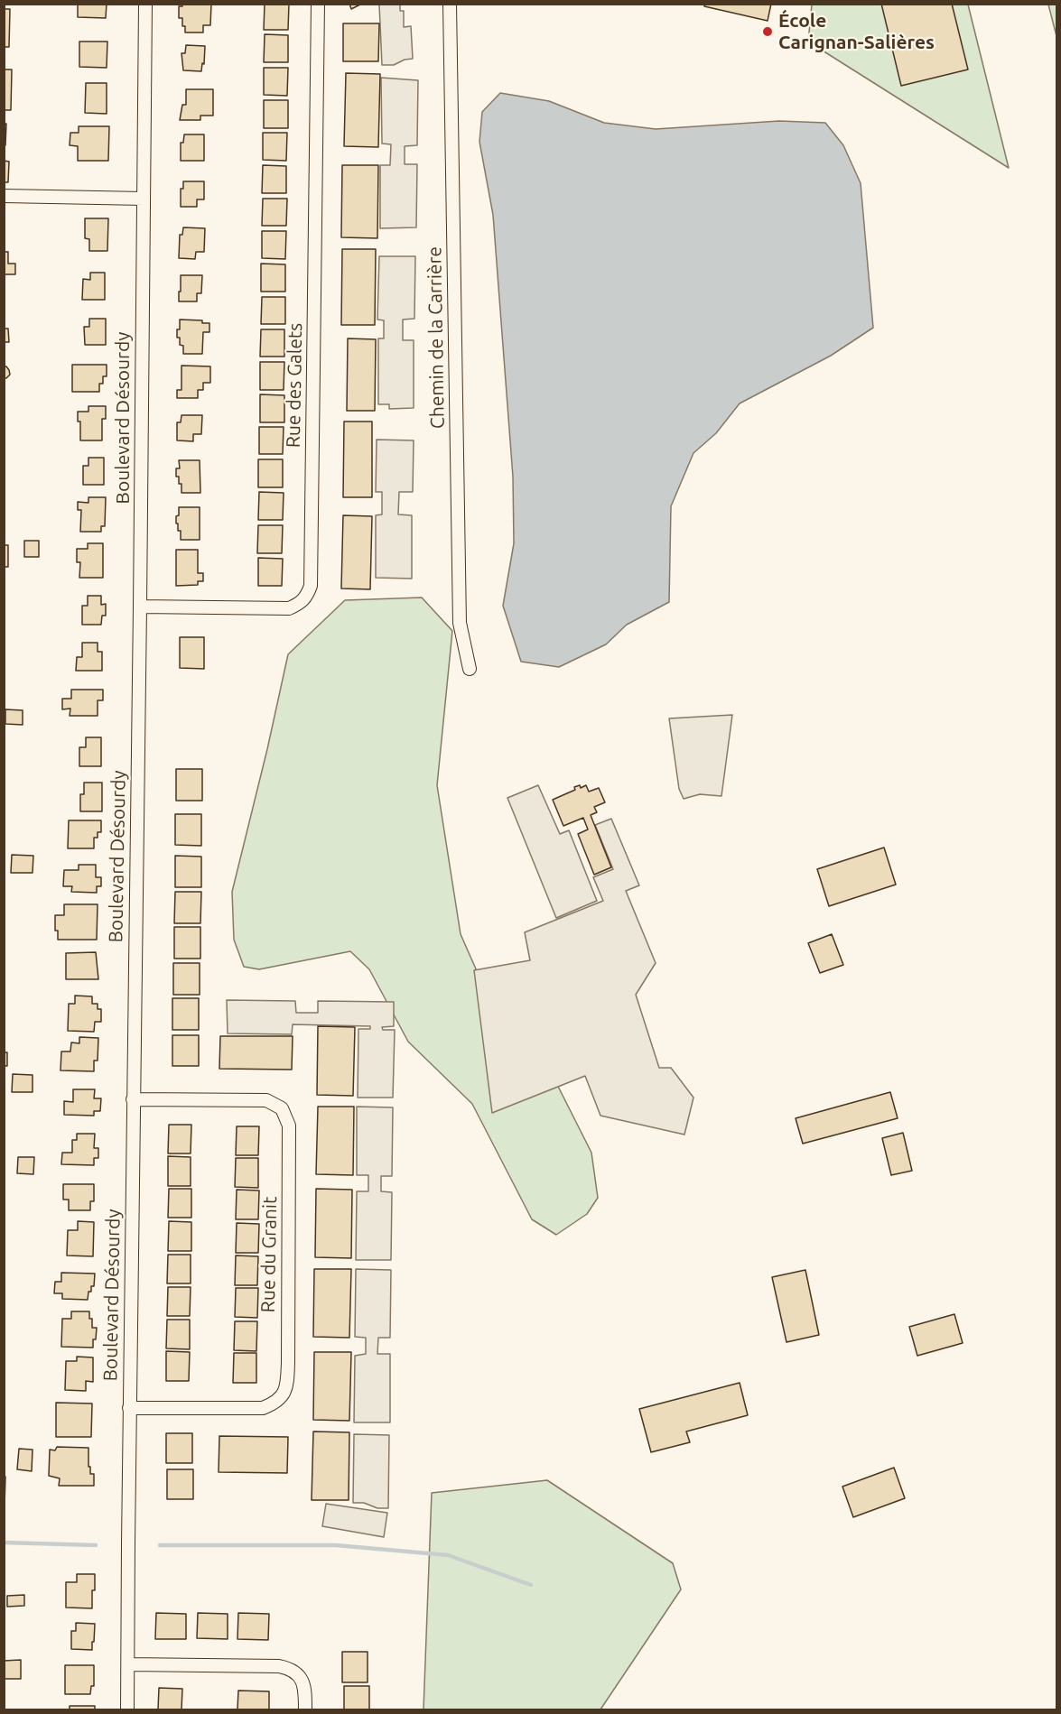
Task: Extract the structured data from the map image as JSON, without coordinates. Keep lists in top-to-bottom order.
{
  "streets": {
    "street": [
      "Chemin de la Carrière",
      "Rue des Galets",
      "Boulevard Désourdy",
      "Rue du Granit"
    ]
  },
  "crossings": [
    ["Rue des Galets", "Boulevard Désourdy"],
    ["Boulevard Désourdy", "Rue du Granit"]
  ],
  "places": ["École Carignan-Salières"]
}
